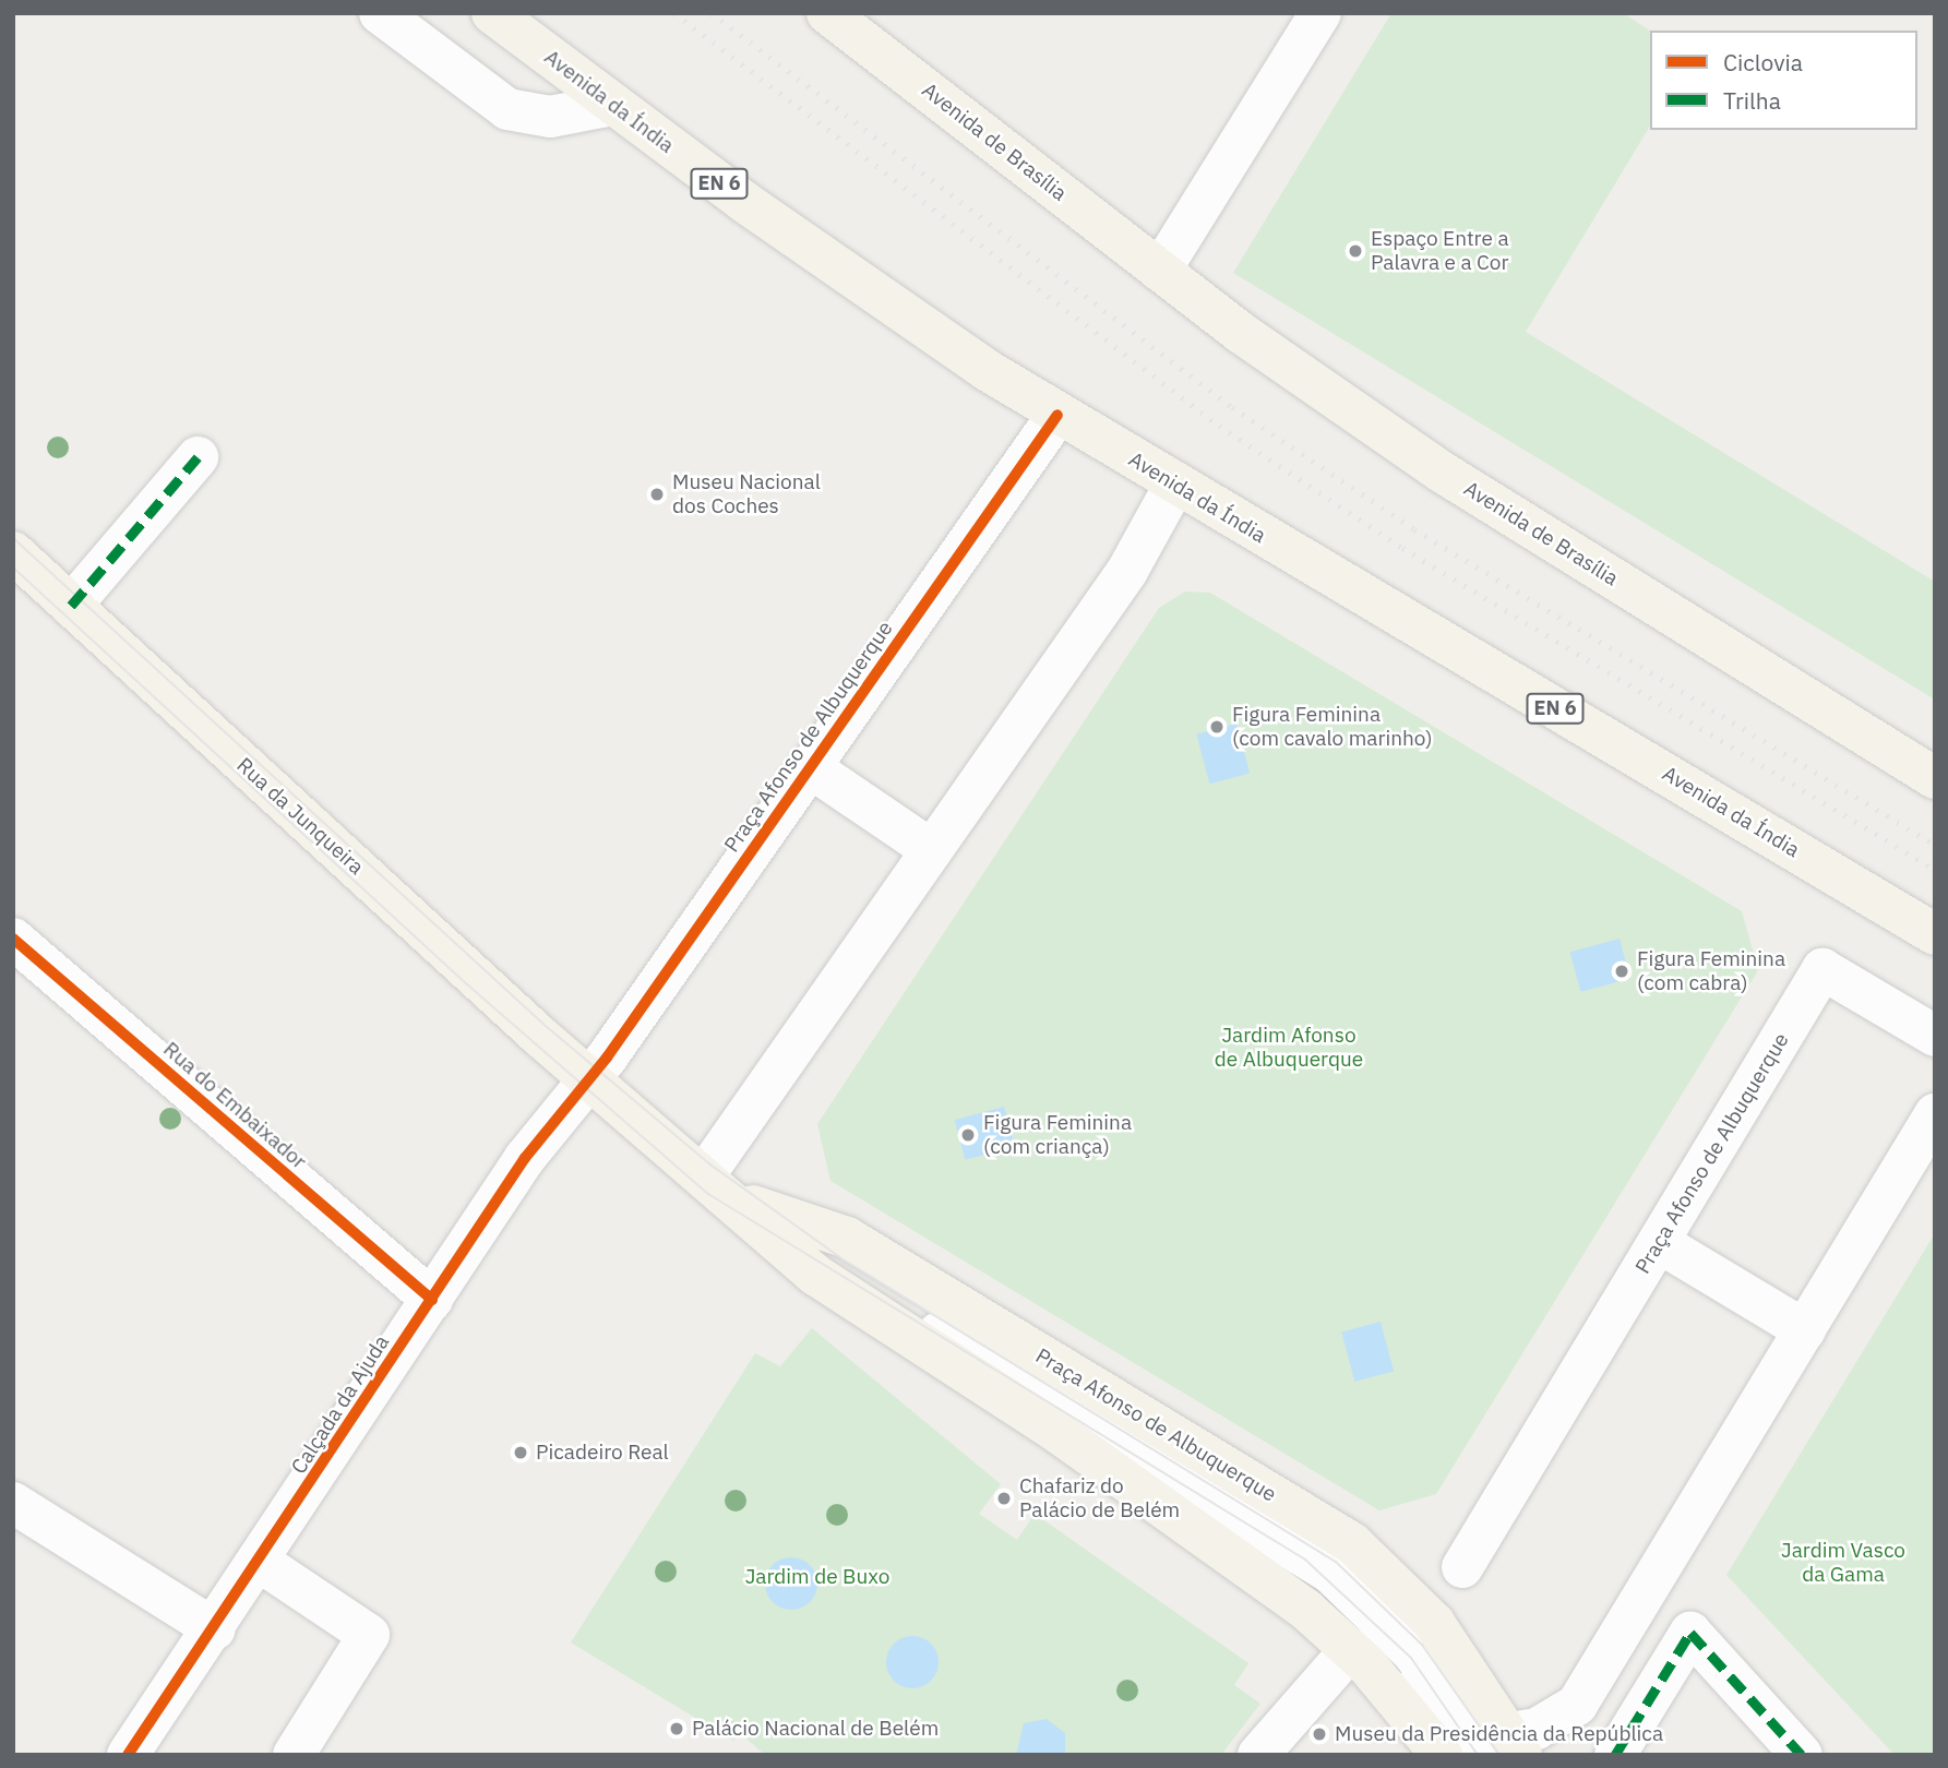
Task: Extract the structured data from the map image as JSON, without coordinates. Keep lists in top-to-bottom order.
{
  "streets": {
    "main road": [
      "Avenida da Índia",
      "Avenida de Brasília",
      "EN 6",
      "Praça Afonso de Albuquerque",
      "Rua da Junqueira"
    ],
    "street": ["Rua do Embaixador", "Calçada da Ajuda"]
  },
  "crossings": [
    ["Avenida da Índia", "Praça Afonso de Albuquerque"],
    ["Praça Afonso de Albuquerque", "Rua da Junqueira"],
    ["Praça Afonso de Albuquerque", "Calçada da Ajuda"],
    ["Rua da Junqueira", "Calçada da Ajuda"],
    ["Rua do Embaixador", "Calçada da Ajuda"]
  ],
  "parks": ["Jardim Afonso de Albuquerque", "Jardim Vasco da Gama", "Jardim de Buxo"],
  "places": [
    "Espaço Entre a Palavra e a Cor",
    "Museu Nacional dos Coches",
    "Figura Feminina (com cavalo marinho)",
    "Figura Feminina (com cabra)",
    "Figura Feminina (com criança)",
    "Picadeiro Real",
    "Chafariz do Palácio de Belém",
    "Palácio Nacional de Belém",
    "Museu da Presidência da República"
  ],
  "legend": ["Ciclovia", "Trilha"]
}
